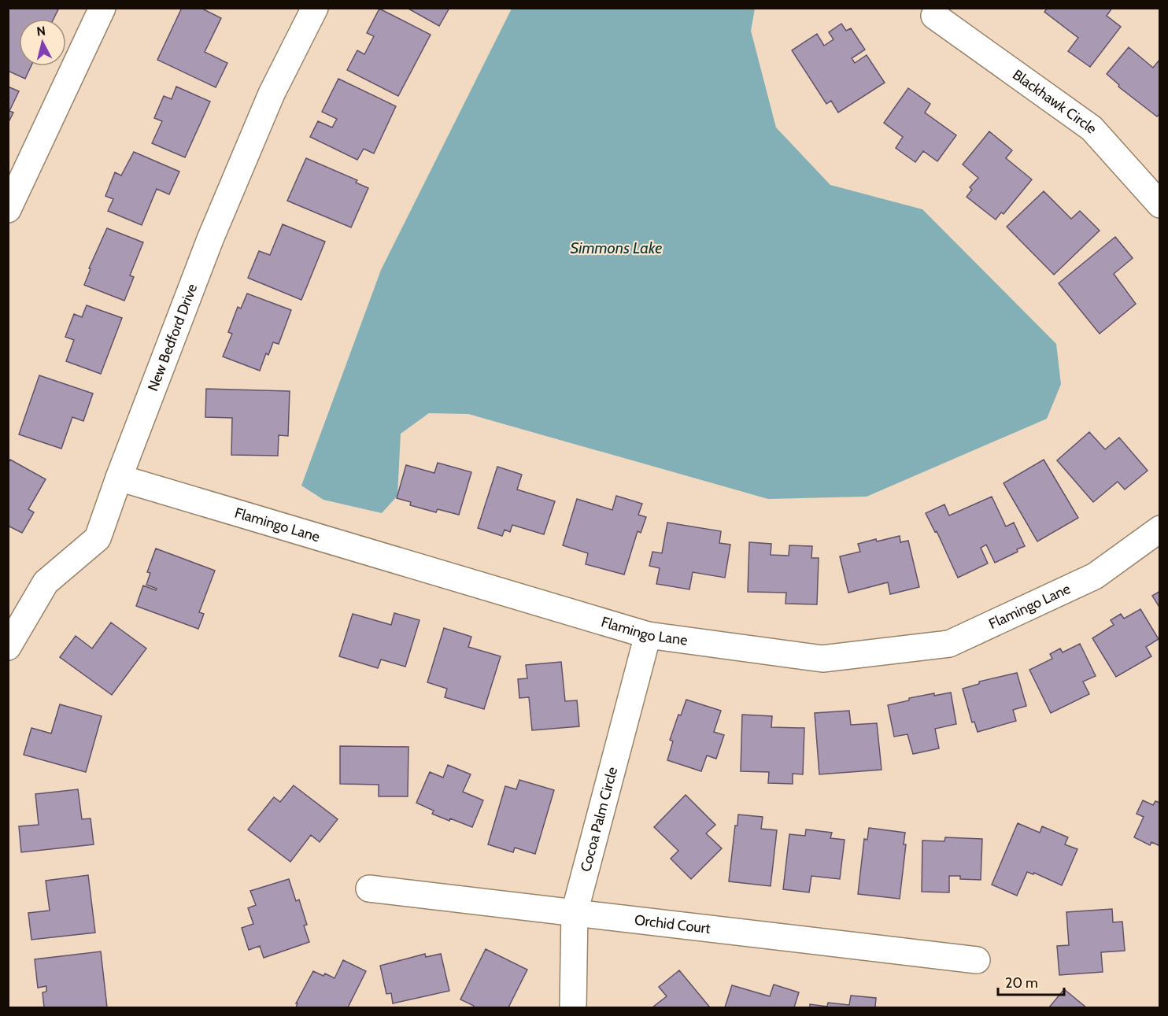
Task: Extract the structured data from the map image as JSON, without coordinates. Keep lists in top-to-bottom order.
{
  "streets": {
    "street": [
      "Blackhawk Circle",
      "New Bedford Drive",
      "Flamingo Lane",
      "Cocoa Palm Circle",
      "Orchid Court"
    ]
  },
  "crossings": [
    ["New Bedford Drive", "Flamingo Lane"],
    ["Flamingo Lane", "Cocoa Palm Circle"],
    ["Cocoa Palm Circle", "Orchid Court"]
  ],
  "water": ["Simmons Lake"],
  "scale_bar": "20 m",
  "north": "top"
}
